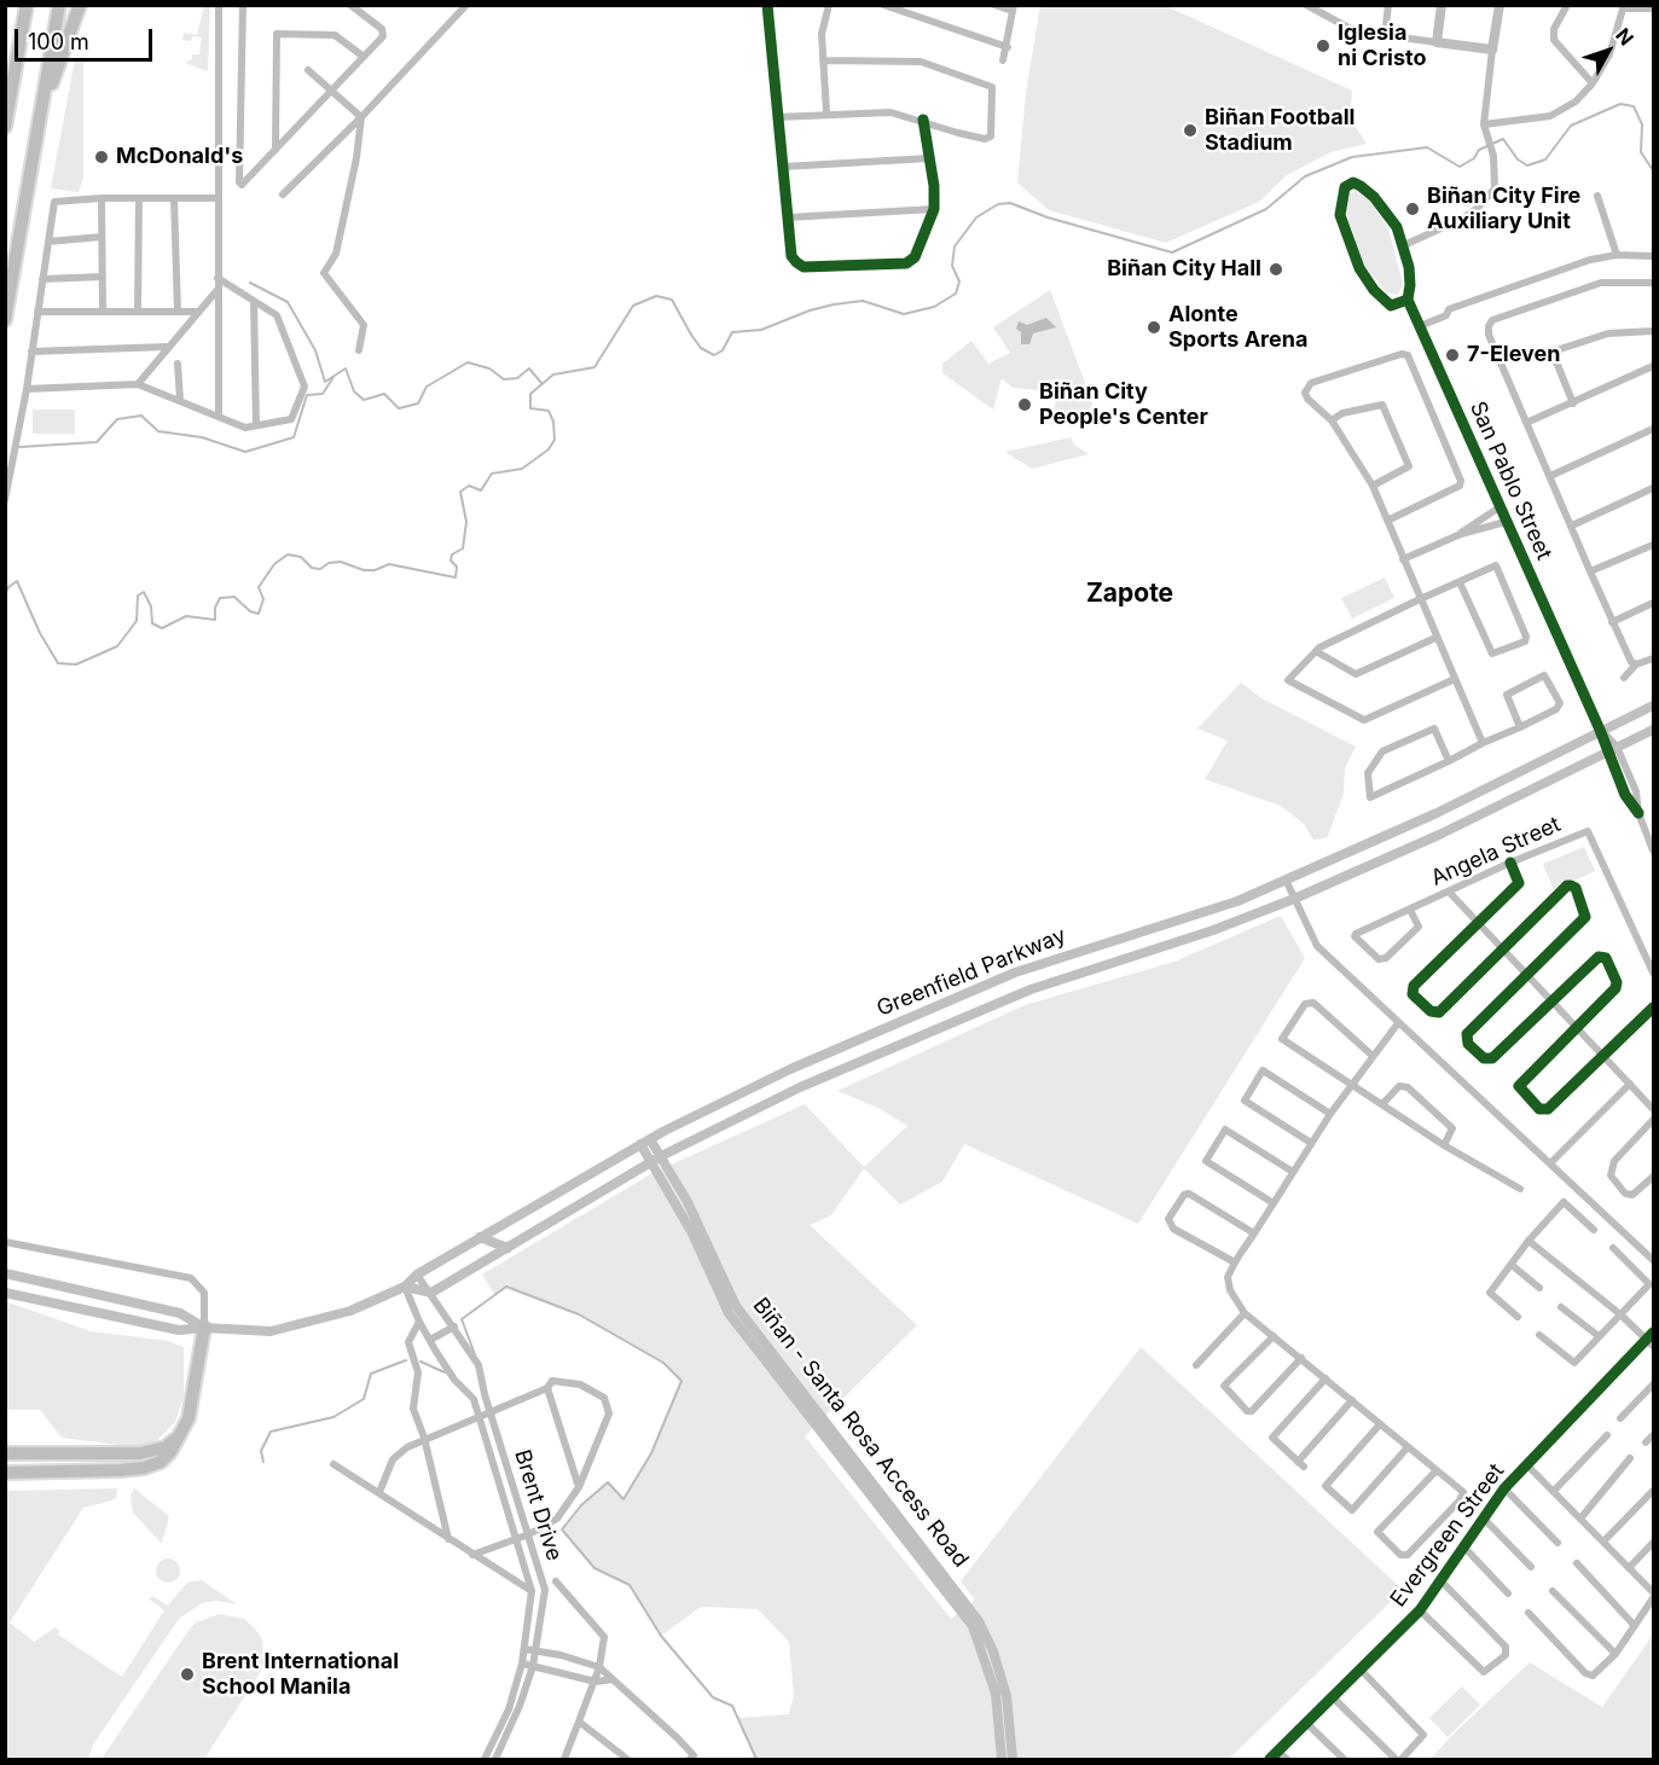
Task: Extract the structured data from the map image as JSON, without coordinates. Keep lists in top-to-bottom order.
{
  "streets": {
    "main road": ["Greenfield Parkway", "Biñan - Santa Rosa Access Road"],
    "street": [
      "San Pablo Street",
      "Angela Street",
      "Brent Drive",
      "Evergreen Street"
    ]
  },
  "crossings": [
    ["San Pablo Street", "Greenfield Parkway"],
    ["Greenfield Parkway", "Biñan - Santa Rosa Access Road"],
    ["Greenfield Parkway", "Brent Drive"]
  ],
  "districts": ["Zapote"],
  "places": [
    "Iglesia ni Cristo",
    "Biñan Football Stadium",
    "McDonald's",
    "Biñan City Fire Auxiliary Unit",
    "Biñan City Hall",
    "Alonte Sports Arena",
    "7-Eleven",
    "Biñan City People's Center",
    "Brent International School Manila"
  ],
  "scale_bar": "100 m",
  "north": "top right"
}
